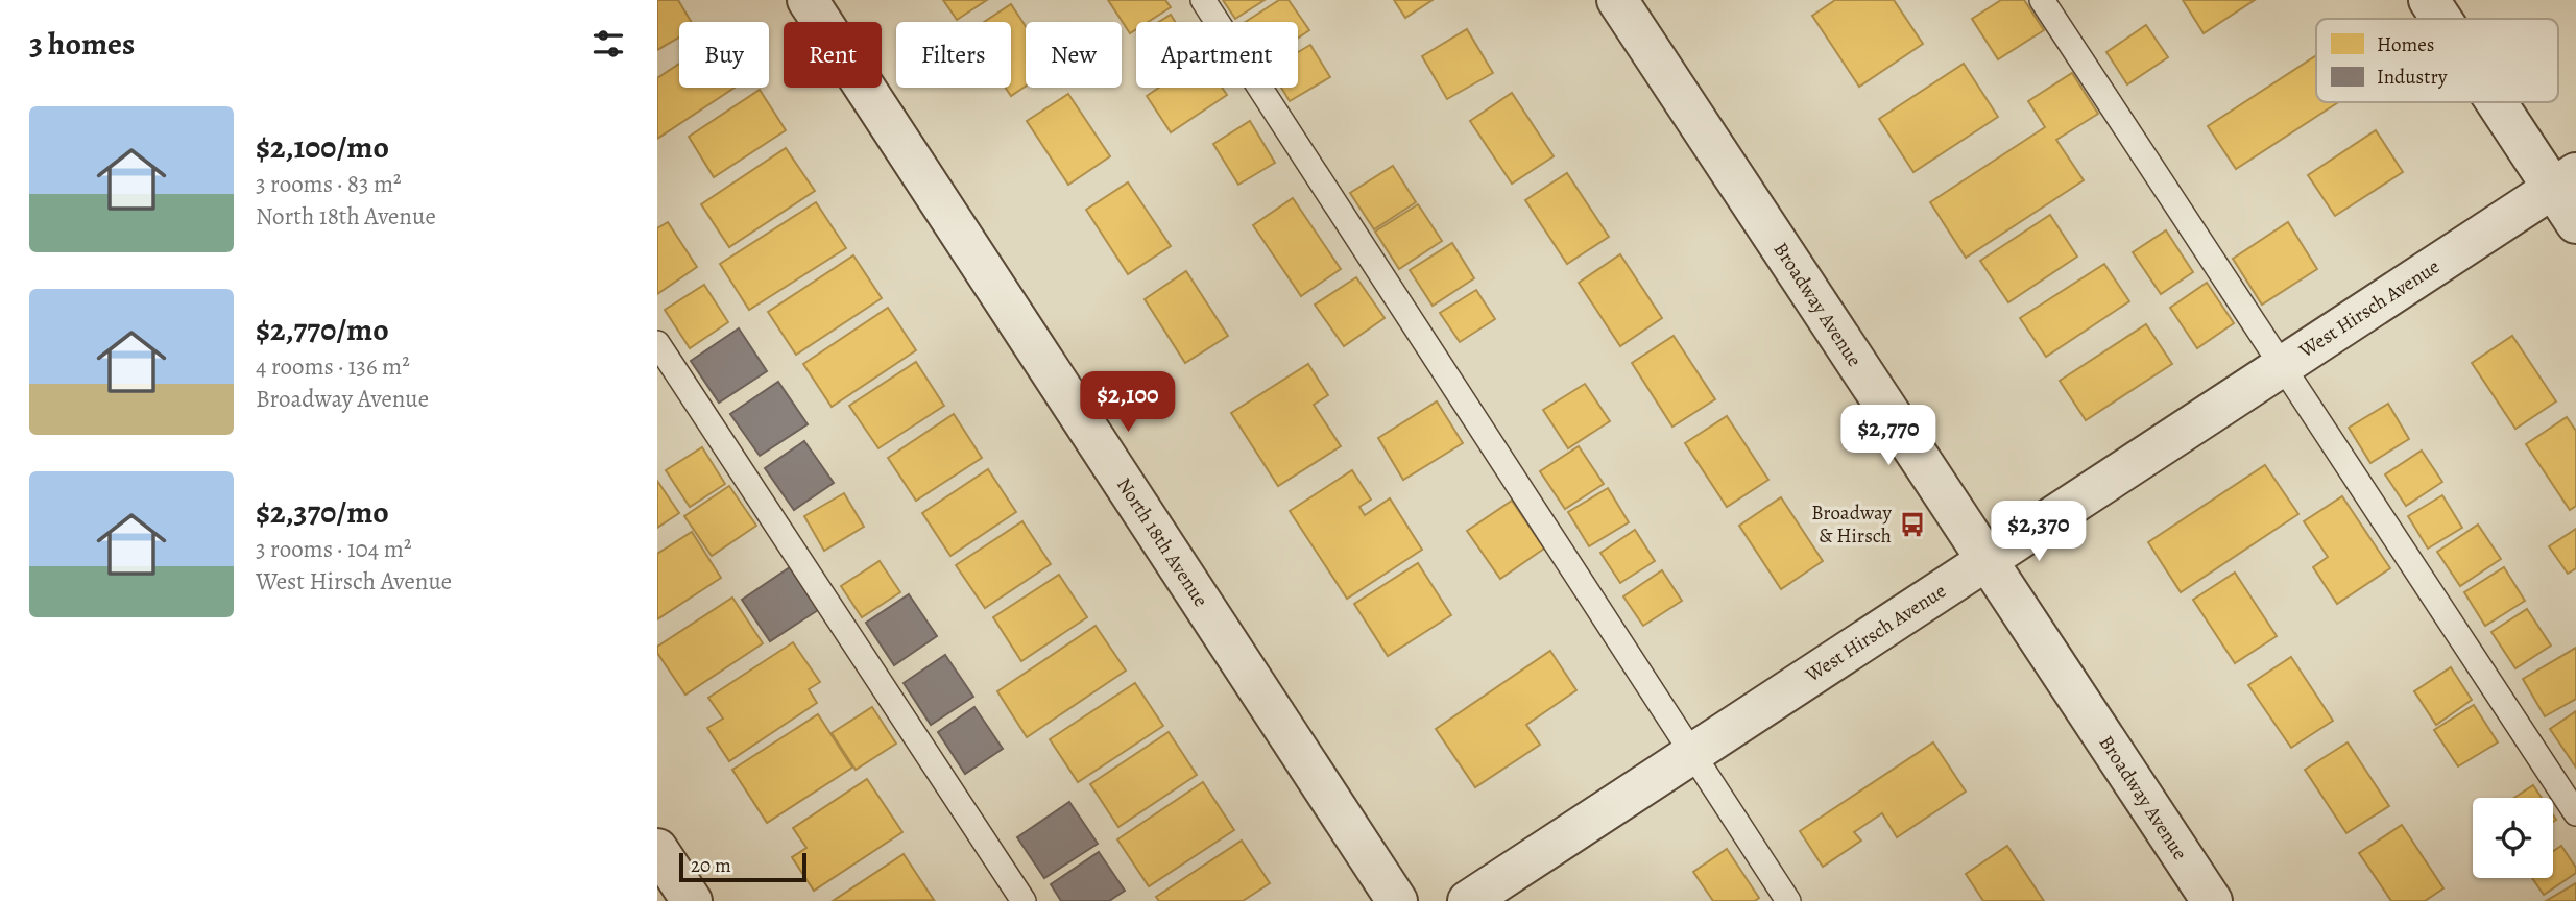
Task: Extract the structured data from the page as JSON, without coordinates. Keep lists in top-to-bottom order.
{
  "streets": {
    "street": ["Broadway Avenue", "West Hirsch Avenue", "North 18th Avenue"]
  },
  "crossings": [
    ["Broadway Avenue", "West Hirsch Avenue"]
  ],
  "places": {
    "bus stop": ["Broadway & Hirsch"]
  },
  "legend": ["Homes", "Industry"],
  "scale_bar": "20 m",
  "page": {
    "heading": "3 homes",
    "chip": [
      "Buy",
      "Rent",
      "Filters",
      "New",
      "Apartment"
    ],
    "list": [
      {
        "name": "$2,100/mo",
        "note": "3 rooms · 83 m² · North 18th Avenue"
      },
      {
        "name": "$2,770/mo",
        "note": "4 rooms · 136 m² · Broadway Avenue"
      },
      {
        "name": "$2,370/mo",
        "note": "3 rooms · 104 m² · West Hirsch Avenue"
      }
    ],
    "price": ["$2,100", "$2,770", "$2,370"],
    "scale": "20 m"
  }
}
